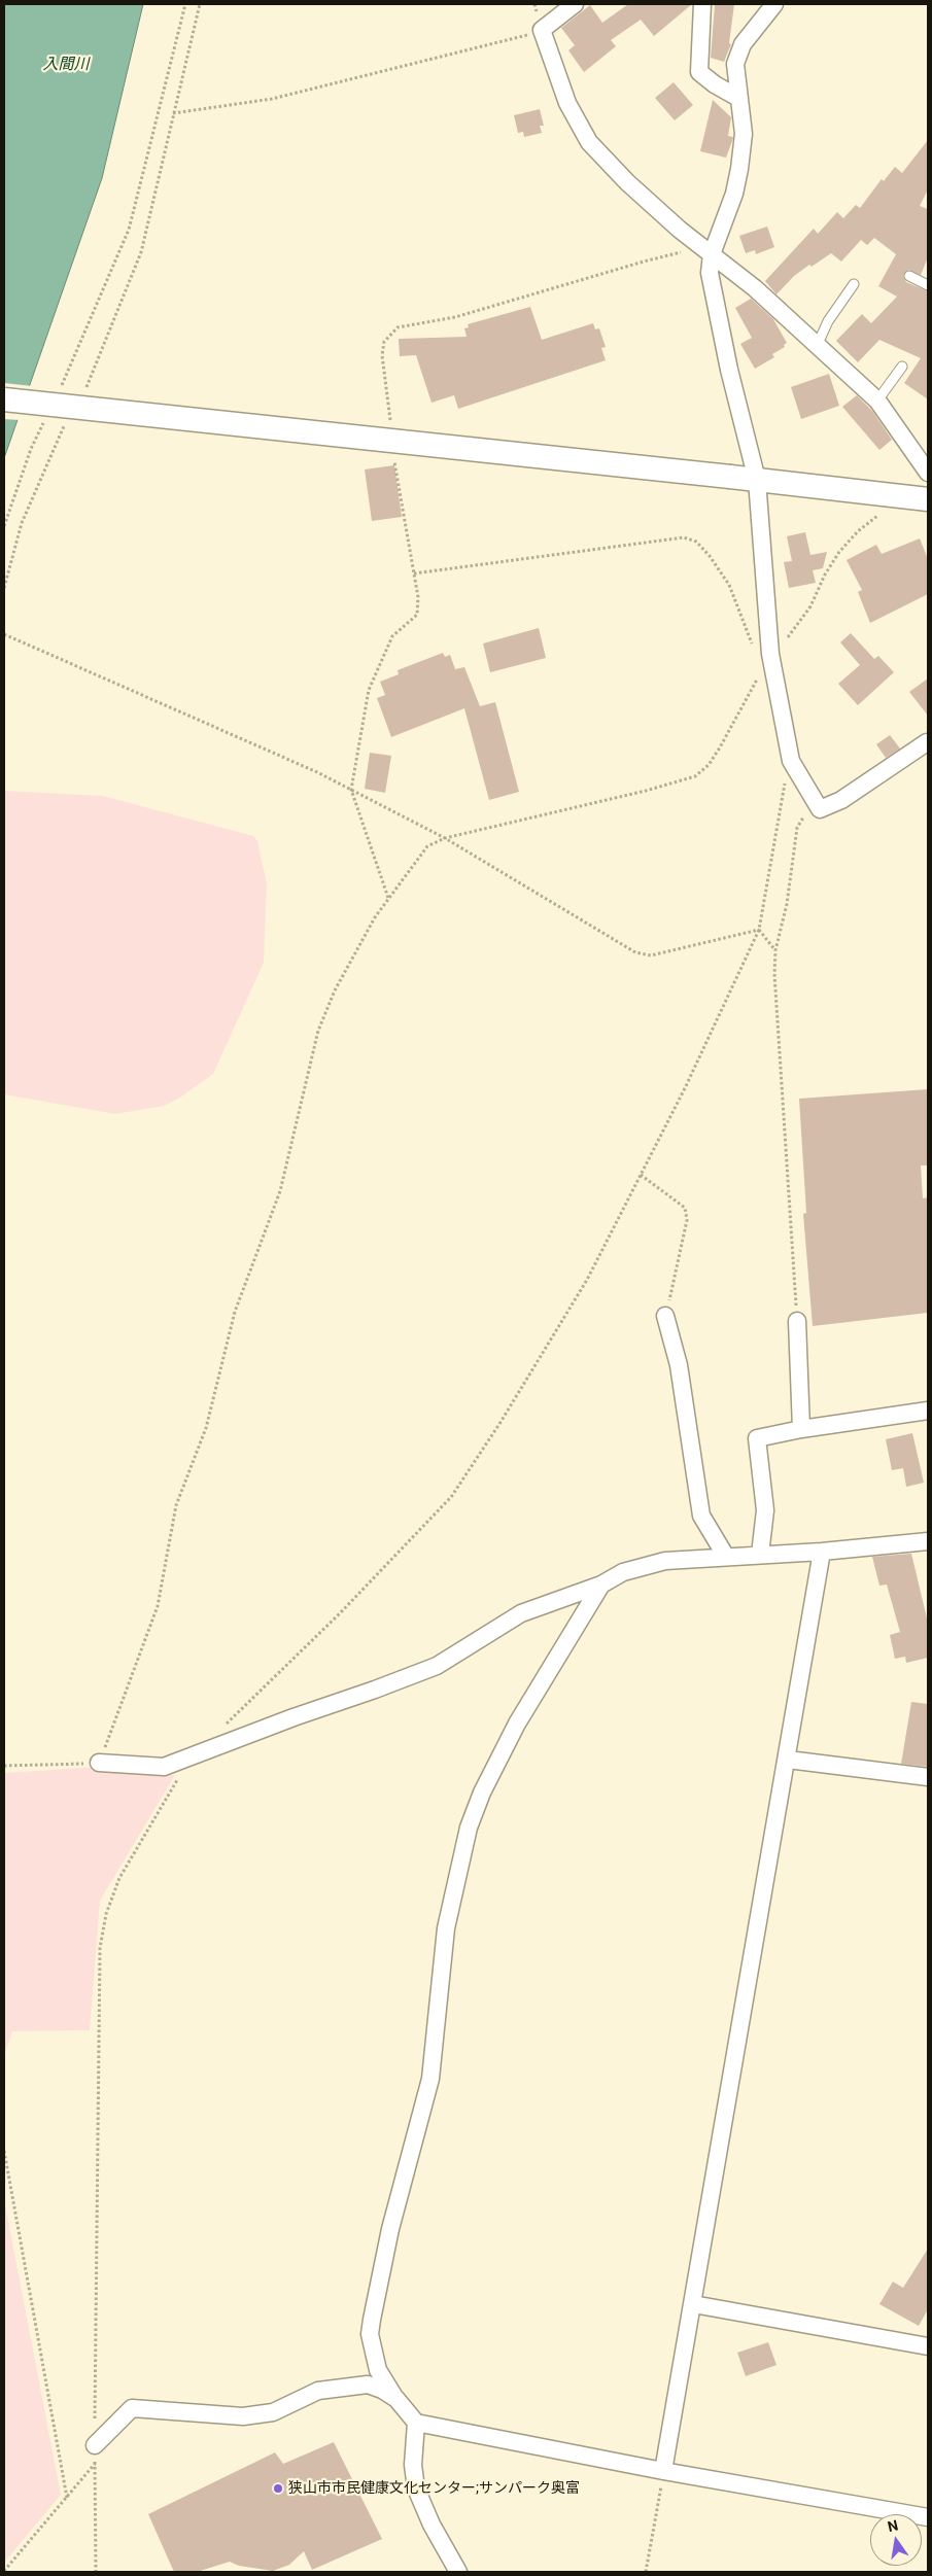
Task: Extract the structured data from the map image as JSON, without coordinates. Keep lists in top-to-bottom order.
{
  "water": ["入間川"],
  "places": ["狭山市市民健康文化センター;サンパーク奥富"],
  "north": "top"
}
